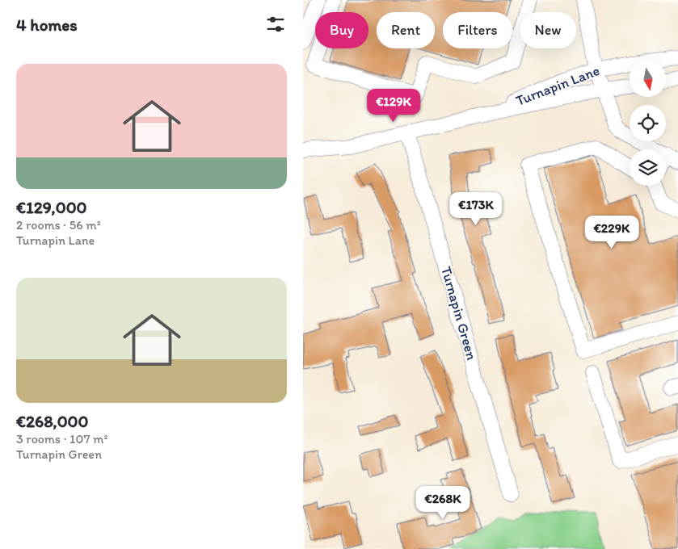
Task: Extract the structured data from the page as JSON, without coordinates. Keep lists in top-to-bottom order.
{
  "streets": {
    "street": ["Turnapin Lane", "Turnapin Green"]
  },
  "crossings": [
    ["Turnapin Lane", "Turnapin Green"]
  ],
  "north": "bottom",
  "page": {
    "heading": "4 homes",
    "chip": [
      "Buy",
      "Rent",
      "Filters",
      "New"
    ],
    "list": [
      {
        "name": "€129,000",
        "note": "2 rooms · 56 m² · Turnapin Lane"
      },
      {
        "name": "€268,000",
        "note": "3 rooms · 107 m² · Turnapin Green"
      }
    ],
    "price": [
      "€129K",
      "€173K",
      "€229K",
      "€268K"
    ]
  }
}
